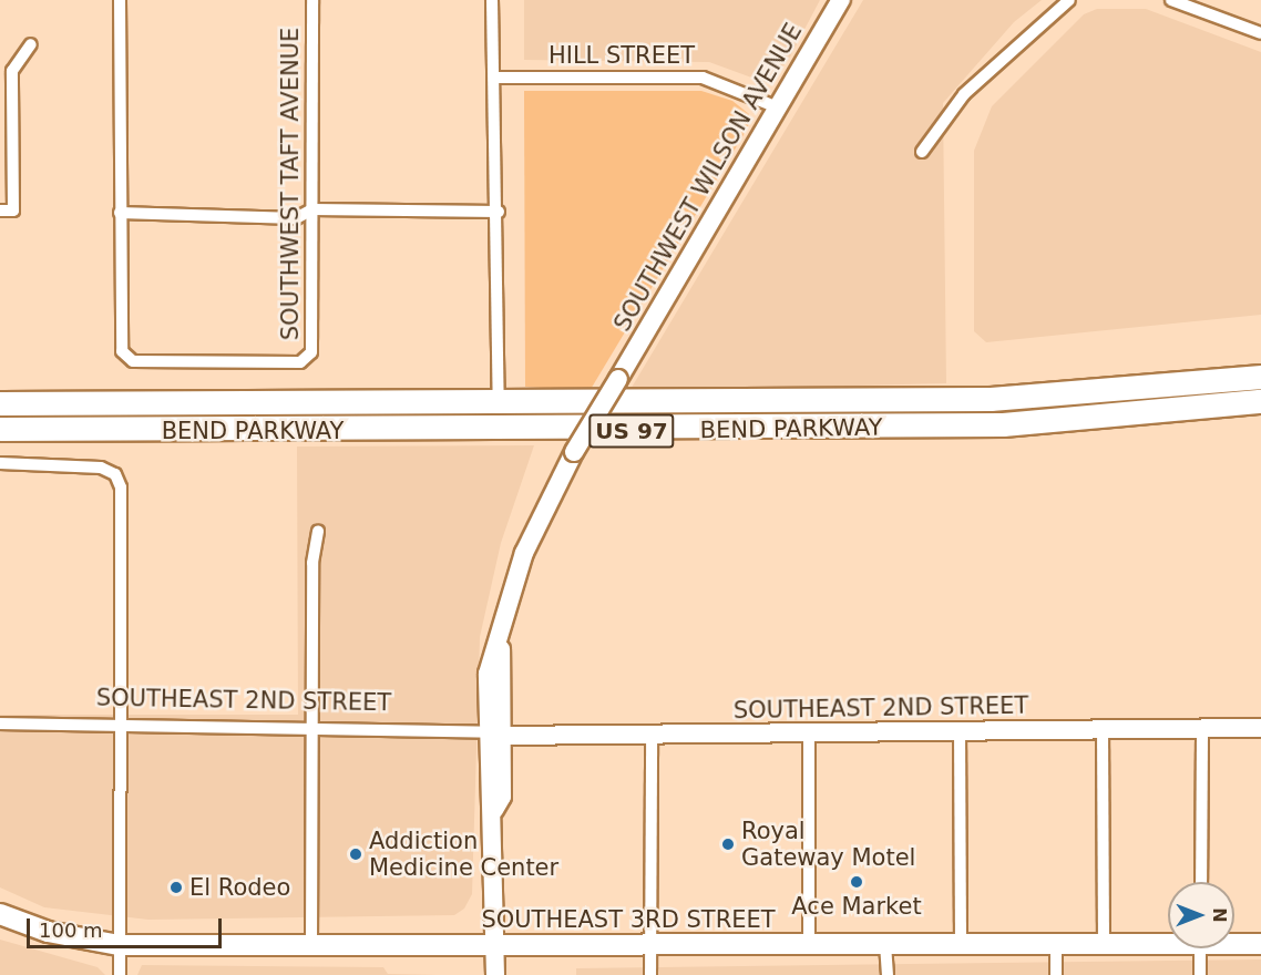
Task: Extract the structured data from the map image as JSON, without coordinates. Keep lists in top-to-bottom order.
{
  "streets": {
    "highway": ["BEND PARKWAY", "US 97"],
    "main road": ["SOUTHEAST 3RD STREET"],
    "street": [
      "HILL STREET",
      "SOUTHWEST WILSON AVENUE",
      "SOUTHWEST TAFT AVENUE",
      "SOUTHEAST 2ND STREET"
    ]
  },
  "crossings": [
    ["HILL STREET", "SOUTHWEST WILSON AVENUE"],
    ["SOUTHWEST WILSON AVENUE", "SOUTHEAST 2ND STREET"],
    ["SOUTHWEST WILSON AVENUE", "SOUTHEAST 3RD STREET"]
  ],
  "places": [
    "Royal Gateway Motel",
    "Addiction Medicine Center",
    "Ace Market",
    "El Rodeo"
  ],
  "scale_bar": "100 m",
  "north": "right"
}
